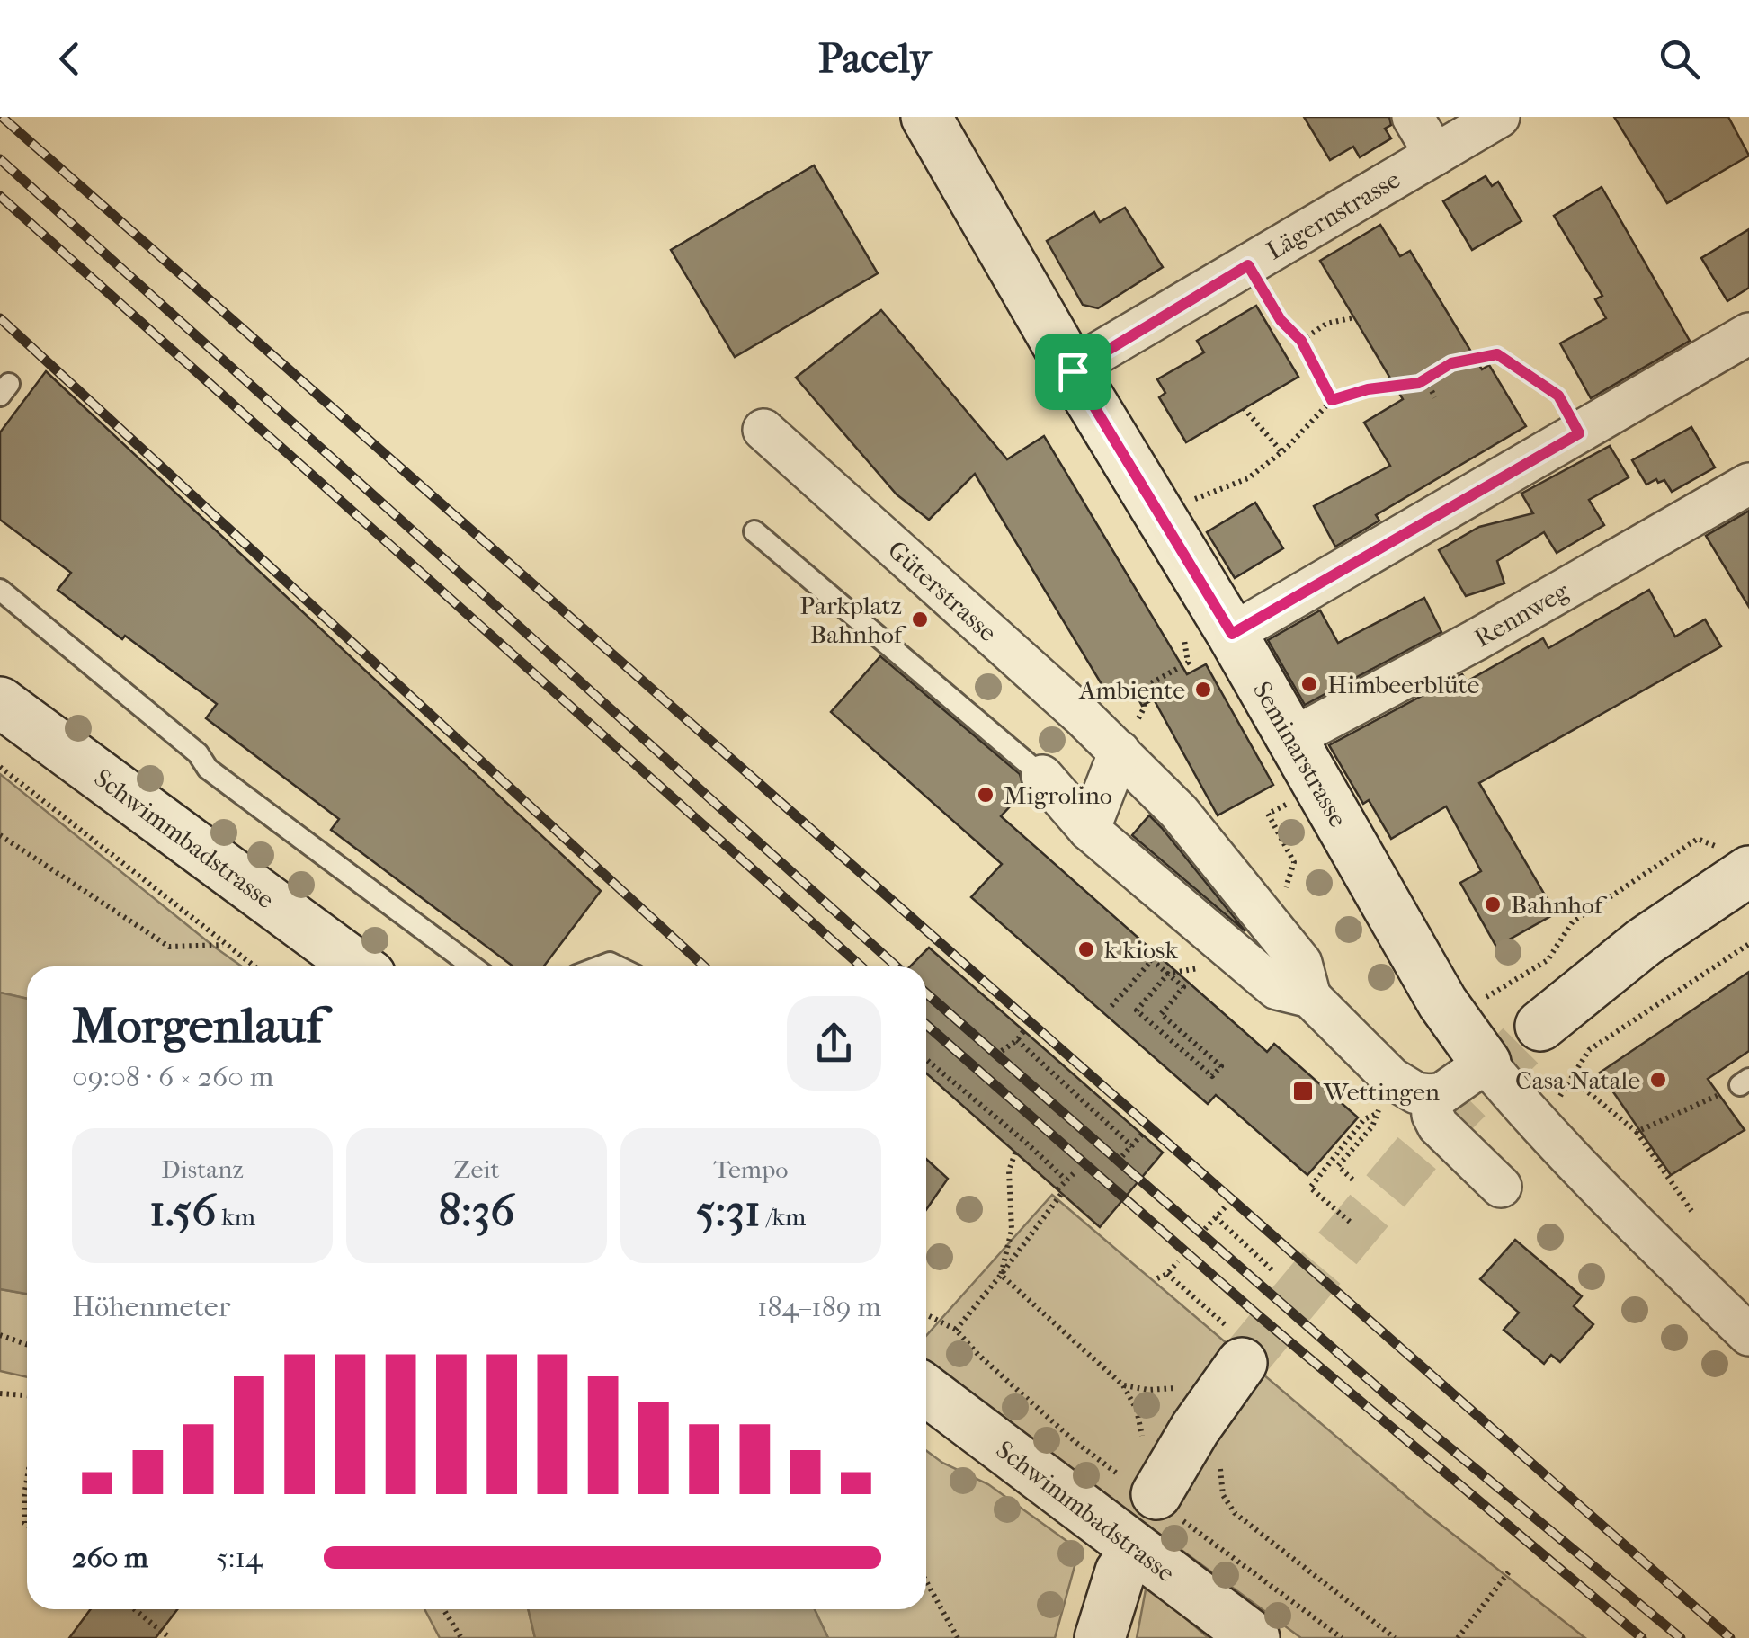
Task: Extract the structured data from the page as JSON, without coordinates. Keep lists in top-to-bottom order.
{
  "streets": {
    "street": [
      "Lägernstrasse",
      "Güterstrasse",
      "Rennweg",
      "Seminarstrasse",
      "Schwimmbadstrasse"
    ]
  },
  "crossings": [
    ["Lägernstrasse", "Seminarstrasse"],
    ["Rennweg", "Seminarstrasse"]
  ],
  "places": {
    "other": [
      "Parkplatz Bahnhof",
      "Himbeerblüte",
      "Ambiente",
      "Migrolino",
      "Bahnhof",
      "k kiosk",
      "Casa Natale"
    ],
    "transit": ["Wettingen"]
  },
  "page": {
    "header": "Pacely",
    "heading": ["Morgenlauf", "09:08 · 6 × 260 m"],
    "stats": [
      ["Distanz", "1.56 km"],
      ["Zeit", "8:36"],
      ["Tempo", "5:31 /km"]
    ],
    "chart": ["Höhenmeter", "184–189 m"],
    "list": [
      {
        "name": "260 m",
        "note": "5:14"
      }
    ]
  }
}
